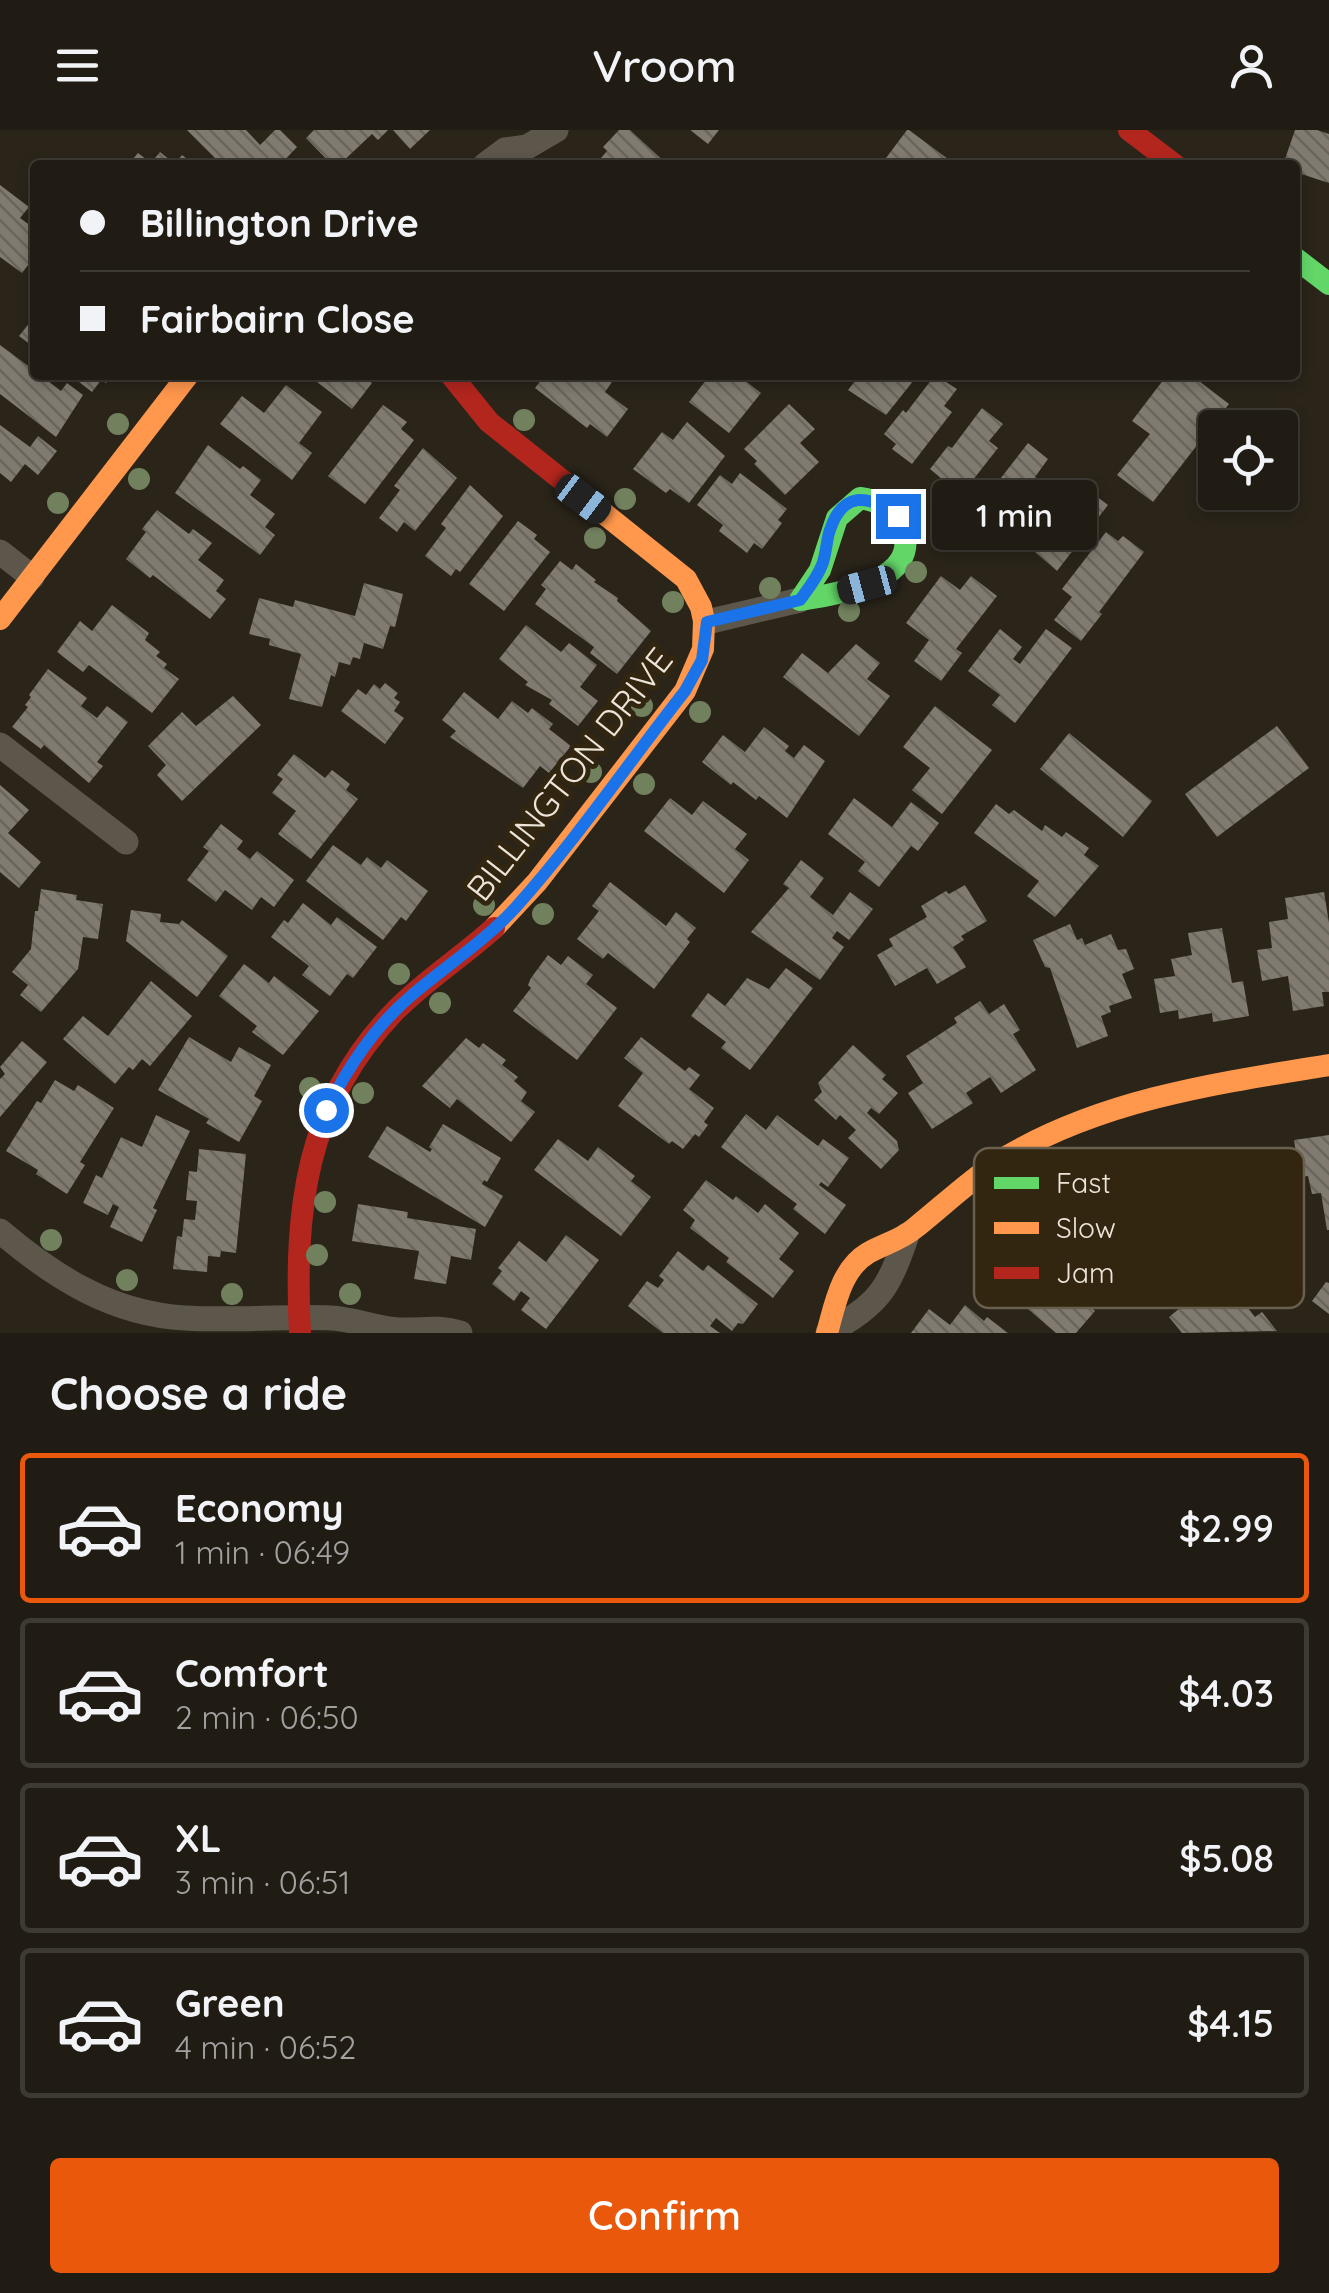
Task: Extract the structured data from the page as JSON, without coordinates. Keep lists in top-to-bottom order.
{
  "streets": {
    "street": ["BILLINGTON DRIVE"]
  },
  "legend": ["Fast", "Slow", "Jam"],
  "page": {
    "header": "Vroom",
    "banner": ["Billington Drive", "Fairbairn Close"],
    "bubble": "1 min",
    "heading": "Choose a ride",
    "list": [
      {
        "name": "Economy",
        "note": "1 min · 06:49",
        "value": "$2.99"
      },
      {
        "name": "Comfort",
        "note": "2 min · 06:50",
        "value": "$4.03"
      },
      {
        "name": "XL",
        "note": "3 min · 06:51",
        "value": "$5.08"
      },
      {
        "name": "Green",
        "note": "4 min · 06:52",
        "value": "$4.15"
      }
    ],
    "buttons": "Confirm"
  }
}
